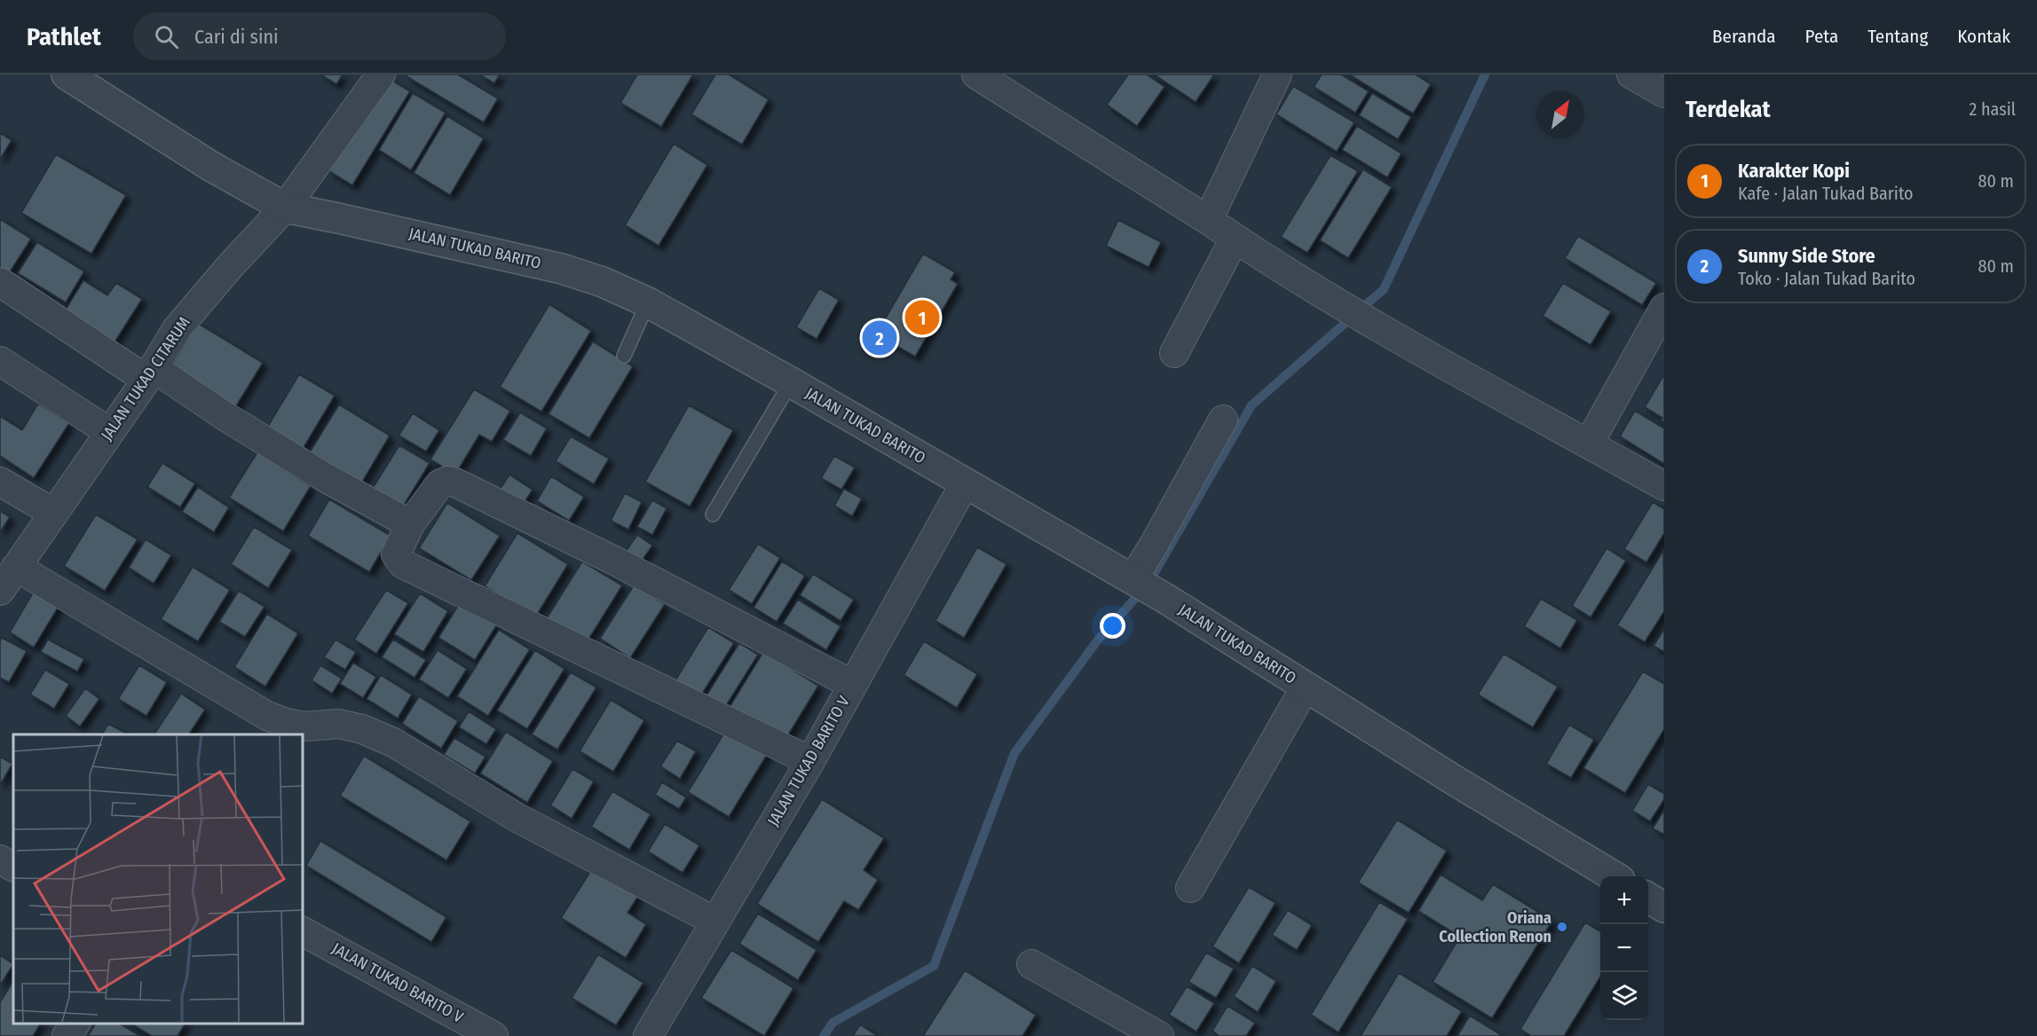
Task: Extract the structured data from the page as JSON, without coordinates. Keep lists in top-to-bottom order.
{
  "streets": {
    "street": ["JALAN TUKAD BARITO", "JALAN TUKAD CITARUM", "JALAN TUKAD BARITO V"]
  },
  "crossings": [
    ["JALAN TUKAD BARITO", "JALAN TUKAD CITARUM"],
    ["JALAN TUKAD BARITO", "JALAN TUKAD BARITO V"]
  ],
  "places": ["Oriana Collection Renon"],
  "north": "top right",
  "page": {
    "header": "Pathlet",
    "search": "Cari di sini",
    "nav": [
      "Beranda",
      "Peta",
      "Tentang",
      "Kontak"
    ],
    "heading": ["Terdekat", "2 hasil"],
    "list": [
      {
        "mark": "1",
        "name": "Karakter Kopi",
        "note": "Kafe · Jalan Tukad Barito",
        "value": "80 m"
      },
      {
        "mark": "2",
        "name": "Sunny Side Store",
        "note": "Toko · Jalan Tukad Barito",
        "value": "80 m"
      }
    ],
    "pins": ["1", "2"],
    "map_buttons": ["+", "−"]
  }
}
